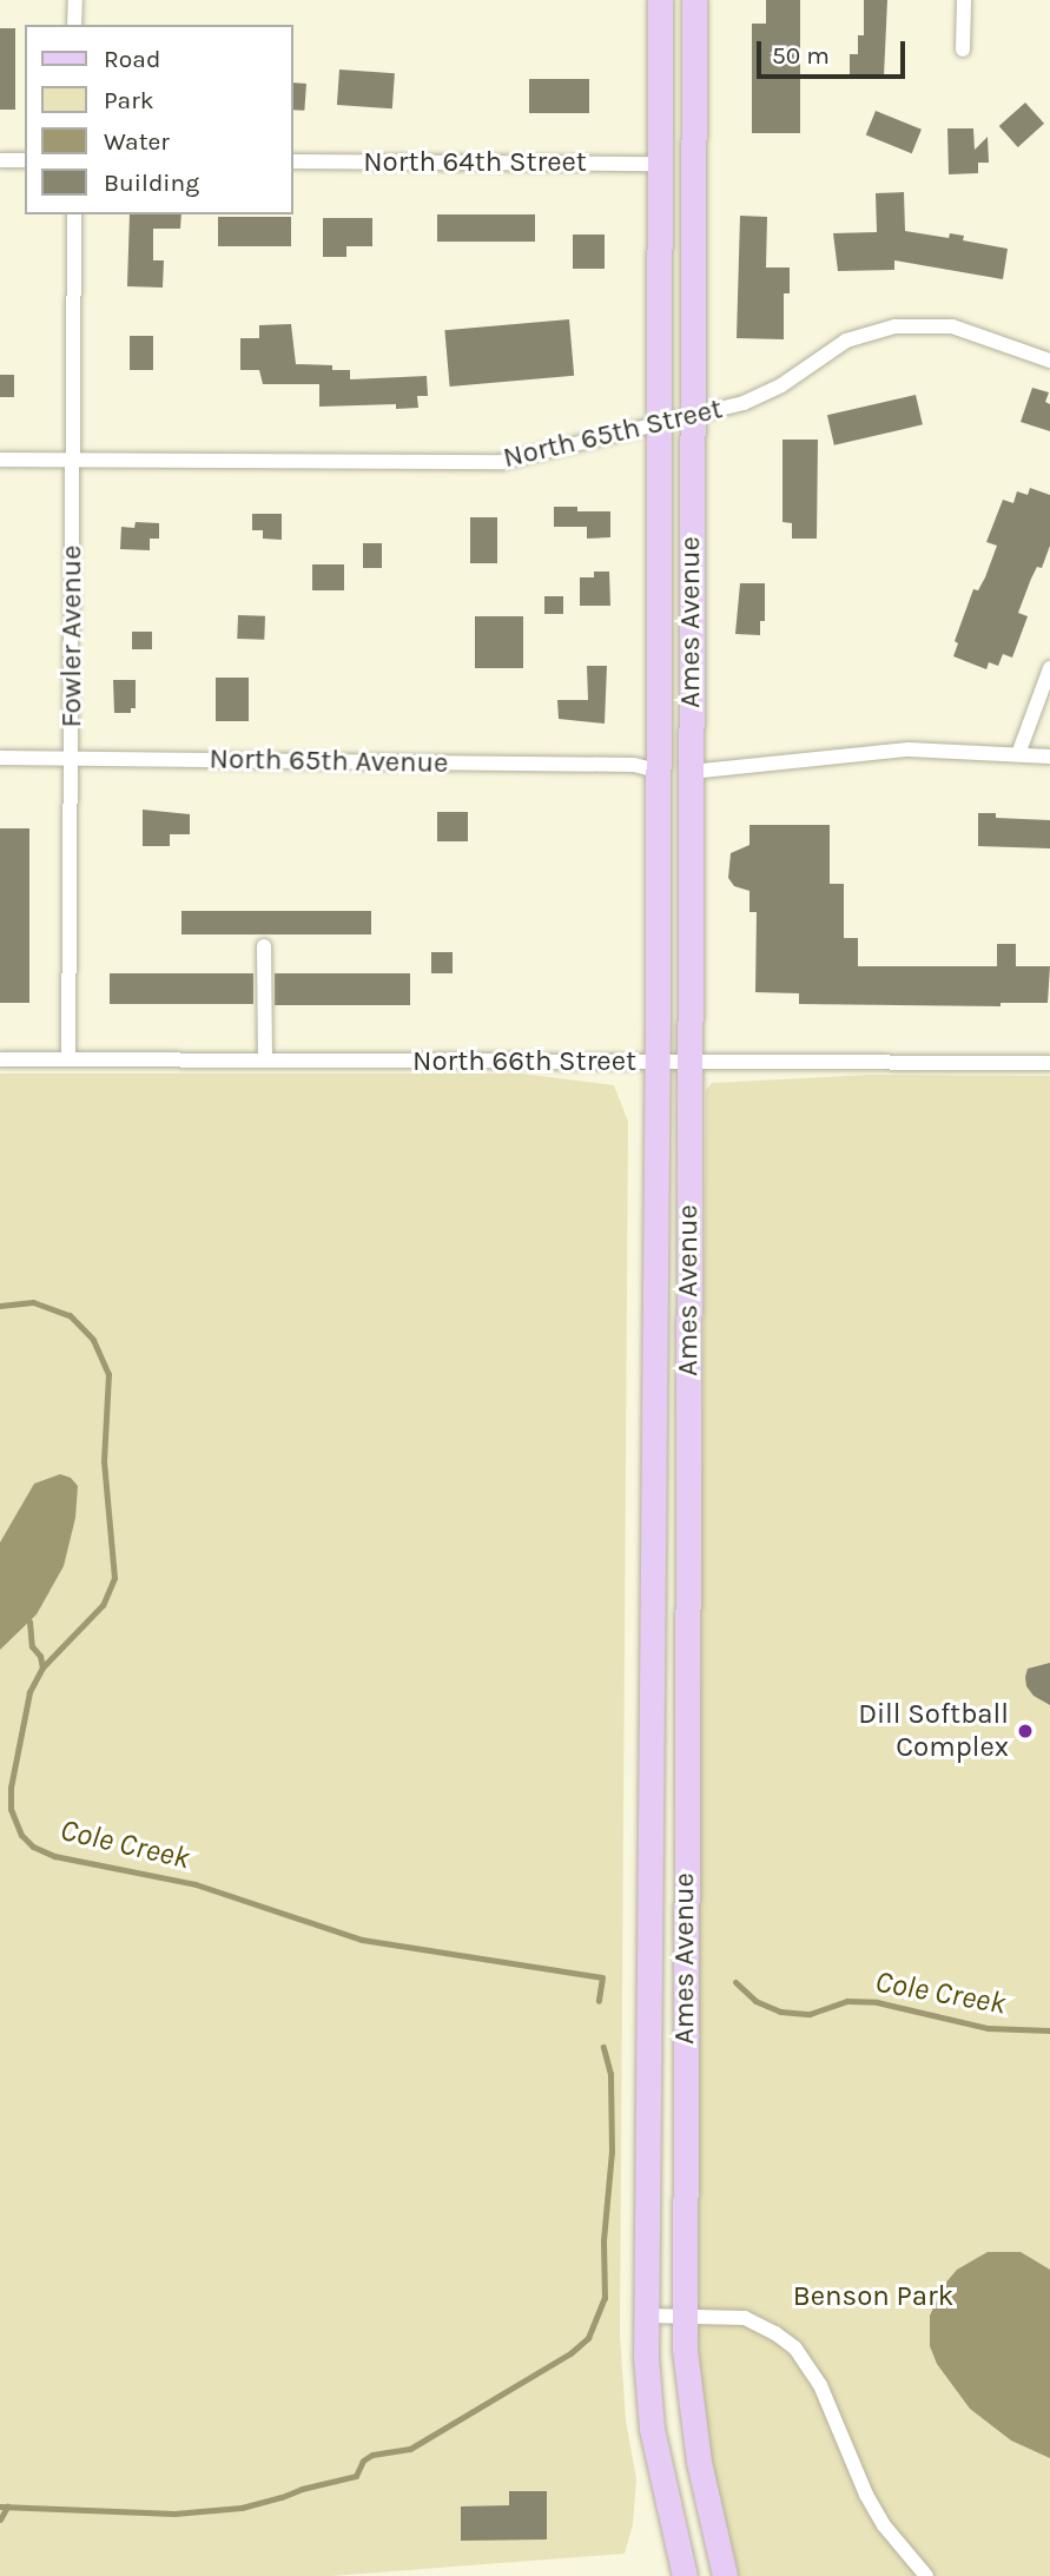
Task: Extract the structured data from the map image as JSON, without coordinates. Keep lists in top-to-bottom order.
{
  "streets": {
    "main road": ["Ames Avenue"],
    "street": [
      "North 64th Street",
      "North 65th Street",
      "Fowler Avenue",
      "North 65th Avenue",
      "North 66th Street"
    ]
  },
  "crossings": [
    ["North 64th Street", "Ames Avenue"],
    ["North 65th Street", "Ames Avenue"],
    ["North 65th Street", "Fowler Avenue"],
    ["Ames Avenue", "North 65th Avenue"],
    ["Ames Avenue", "North 66th Street"],
    ["Fowler Avenue", "North 65th Avenue"],
    ["Fowler Avenue", "North 66th Street"]
  ],
  "water": ["Cole Creek"],
  "parks": ["Benson Park"],
  "places": ["Dill Softball Complex"],
  "legend": [
    "Road",
    "Park",
    "Water",
    "Building"
  ],
  "scale_bar": "50 m"
}
